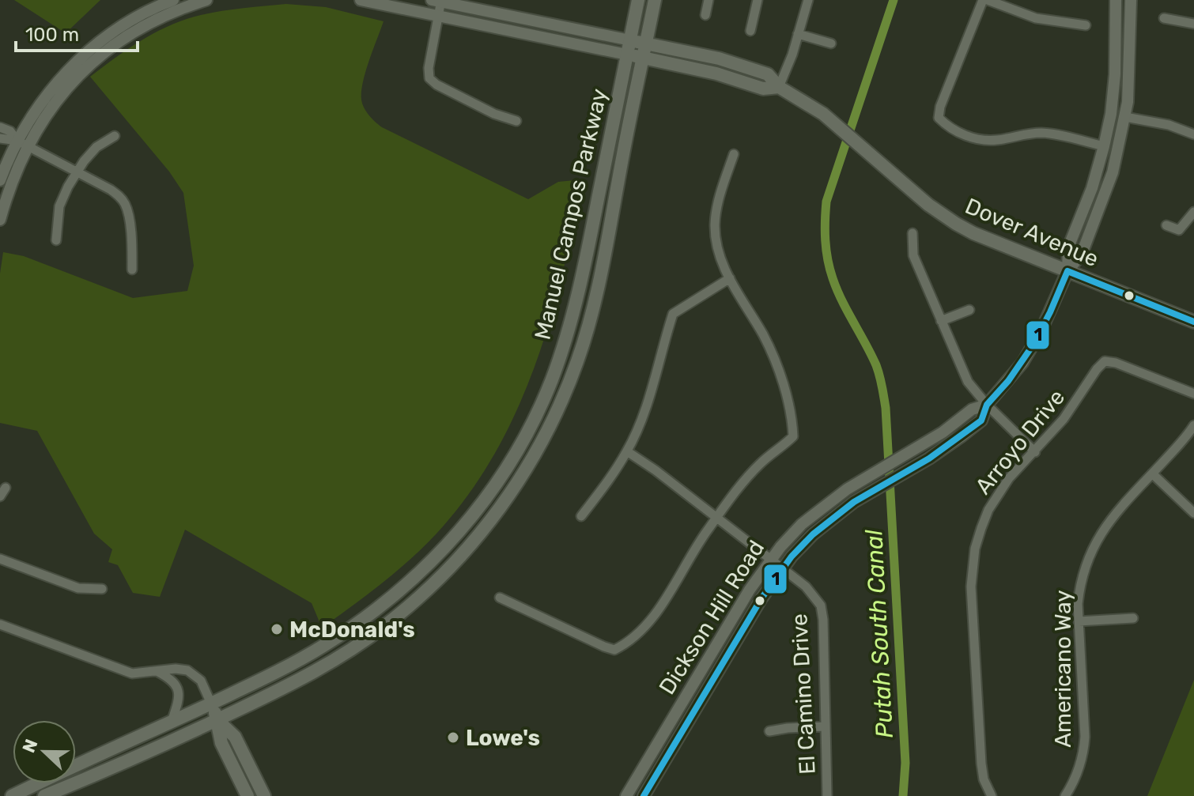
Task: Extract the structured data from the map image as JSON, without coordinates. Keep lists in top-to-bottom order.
{
  "streets": {
    "main road": ["Manuel Campos Parkway", "Dover Avenue"],
    "street": [
      "Arroyo Drive",
      "Dickson Hill Road",
      "Americano Way",
      "El Camino Drive"
    ]
  },
  "crossings": [
    ["Manuel Campos Parkway", "Dover Avenue"],
    ["Dover Avenue", "Dickson Hill Road"],
    ["Dickson Hill Road", "El Camino Drive"]
  ],
  "water": ["Putah South Canal"],
  "places": ["McDonald's", "Lowe's"],
  "lines": ["transit line 1"],
  "scale_bar": "100 m",
  "north": "left"
}
